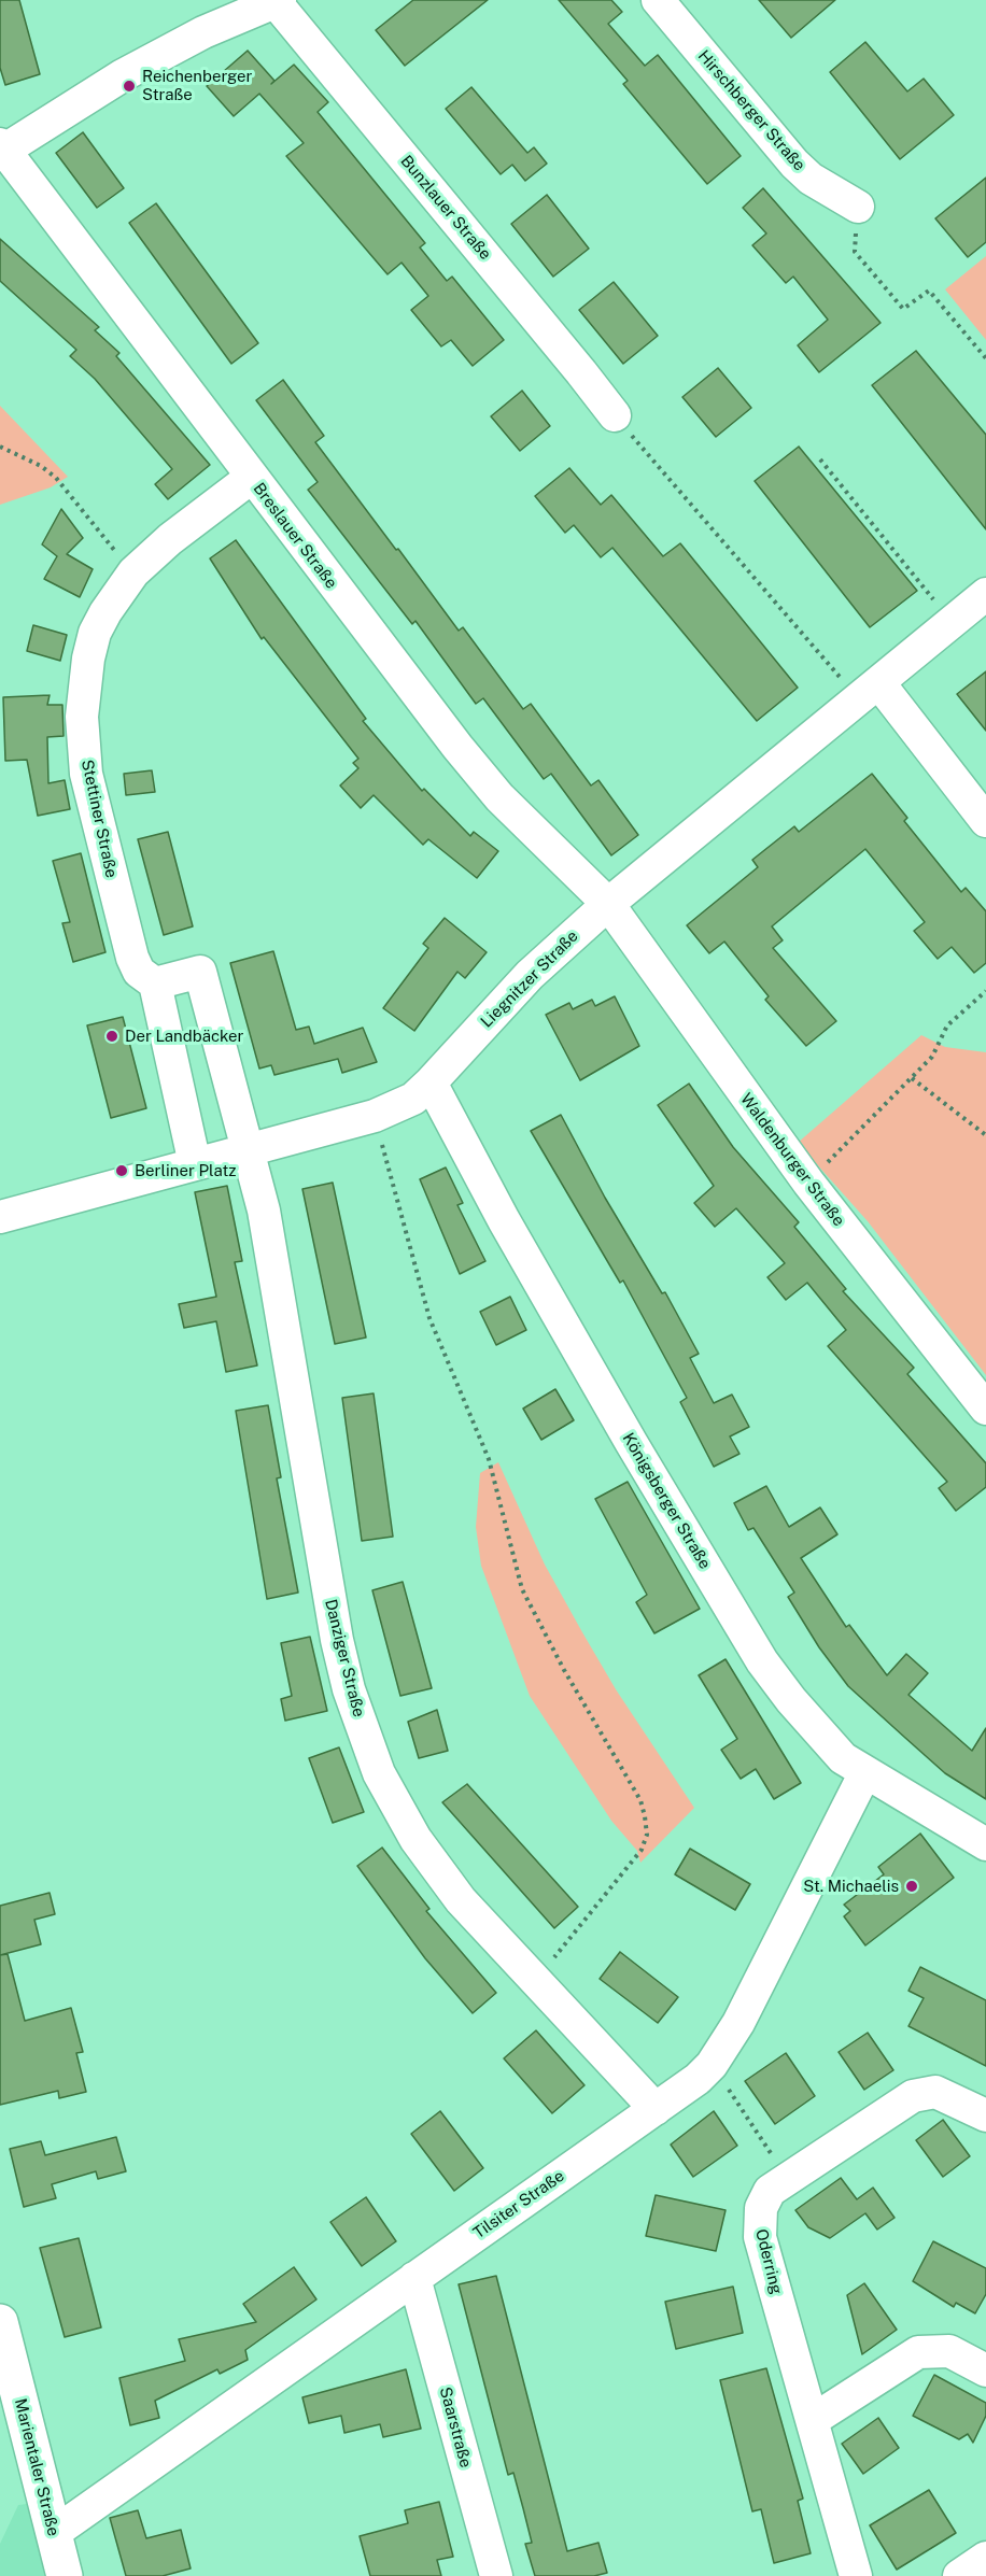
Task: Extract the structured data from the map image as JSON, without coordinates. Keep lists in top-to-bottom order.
{
  "streets": {
    "main road": ["Marientaler Straße"],
    "street": [
      "Hirschberger Straße",
      "Bunzlauer Straße",
      "Breslauer Straße",
      "Stettiner Straße",
      "Liegnitzer Straße",
      "Waldenburger Straße",
      "Königsberger Straße",
      "Danziger Straße",
      "Tilsiter Straße",
      "Oderring",
      "Saarstraße"
    ]
  },
  "crossings": [
    ["Breslauer Straße", "Stettiner Straße"],
    ["Breslauer Straße", "Liegnitzer Straße"],
    ["Breslauer Straße", "Waldenburger Straße"],
    ["Liegnitzer Straße", "Waldenburger Straße"],
    ["Liegnitzer Straße", "Königsberger Straße"],
    ["Liegnitzer Straße", "Danziger Straße"],
    ["Königsberger Straße", "Tilsiter Straße"],
    ["Danziger Straße", "Tilsiter Straße"],
    ["Tilsiter Straße", "Saarstraße"],
    ["Tilsiter Straße", "Marientaler Straße"]
  ],
  "places": [
    "Reichenberger Straße",
    "Der Landbäcker",
    "Berliner Platz",
    "St. Michaelis"
  ]
}
